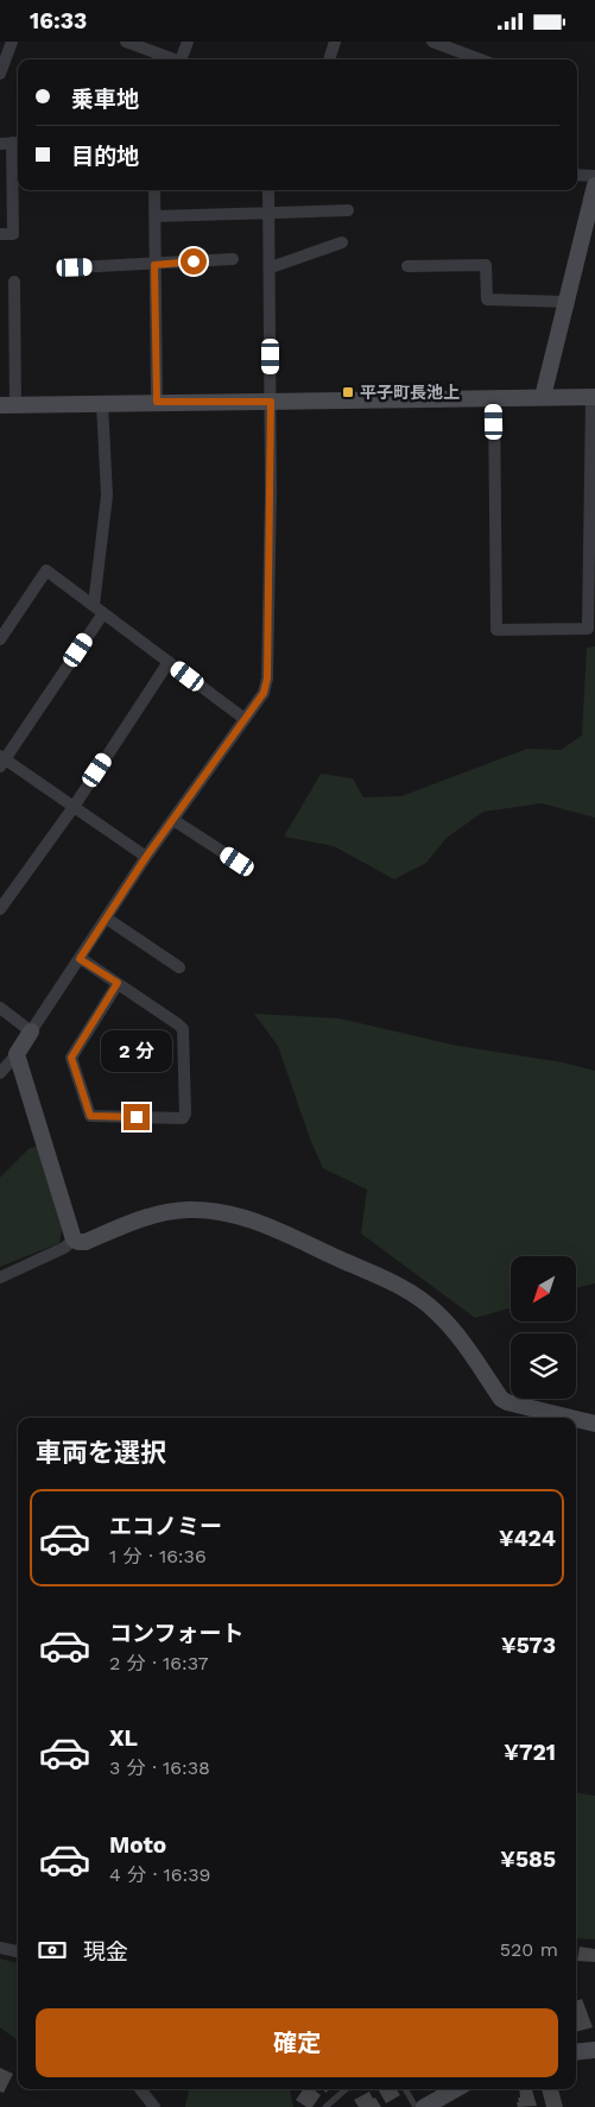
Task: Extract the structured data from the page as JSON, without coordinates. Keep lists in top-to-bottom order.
{
  "places": {
    "transit": ["平子町長池上"]
  },
  "north": "bottom left",
  "page": {
    "status": "16:33",
    "banner": ["乗車地", "目的地"],
    "bubble": "2 分",
    "heading": "車両を選択",
    "list": [
      {
        "name": "エコノミー",
        "note": "1 分 · 16:36",
        "value": "¥424"
      },
      {
        "name": "コンフォート",
        "note": "2 分 · 16:37",
        "value": "¥573"
      },
      {
        "name": "XL",
        "note": "3 分 · 16:38",
        "value": "¥721"
      },
      {
        "name": "Moto",
        "note": "4 分 · 16:39",
        "value": "¥585"
      }
    ],
    "pay": ["現金", "520 m"],
    "buttons": "確定"
  }
}
